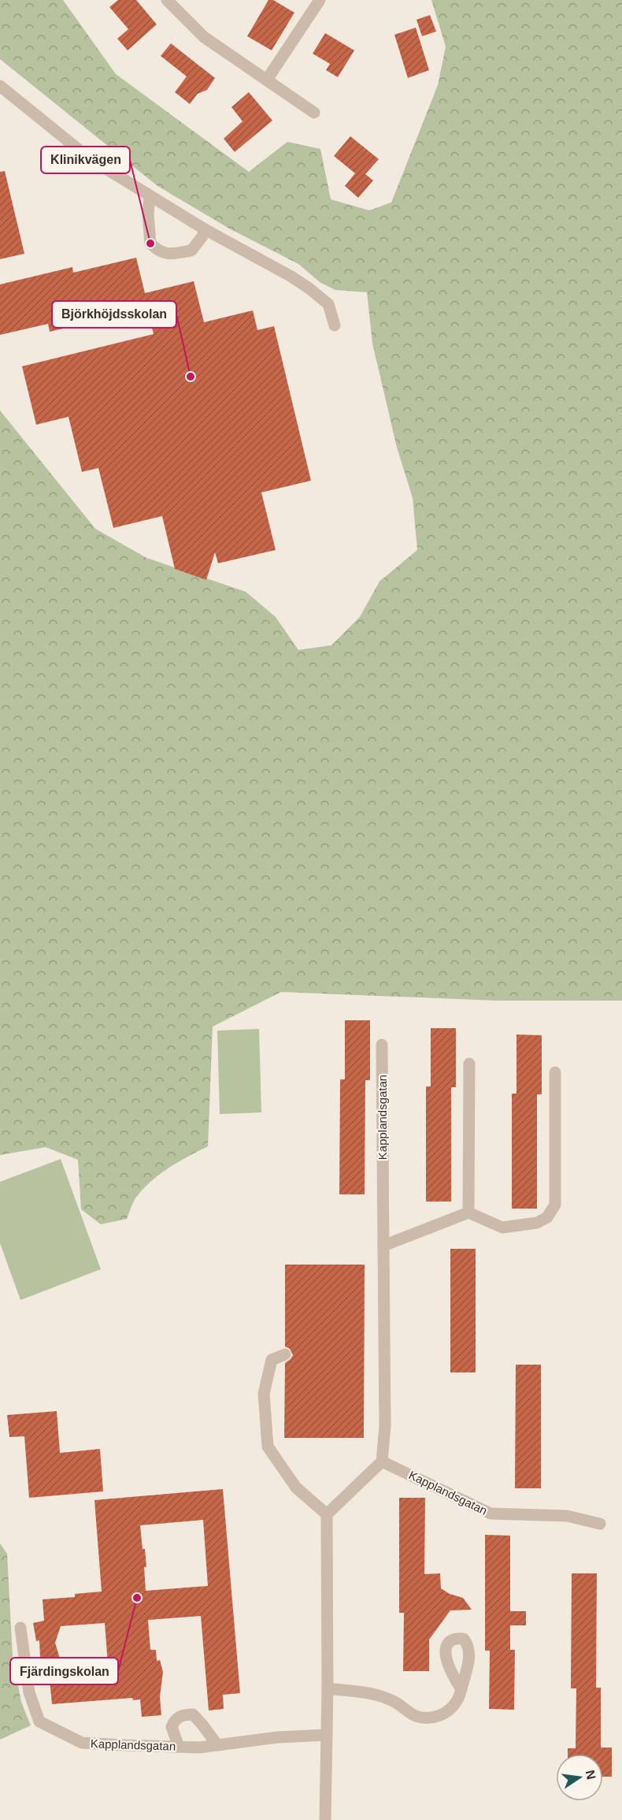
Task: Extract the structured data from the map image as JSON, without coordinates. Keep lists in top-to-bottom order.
{
  "streets": {
    "street": ["Kapplandsgatan"]
  },
  "places": ["Klinikvägen", "Björkhöjdsskolan", "Fjärdingskolan"],
  "north": "right"
}
